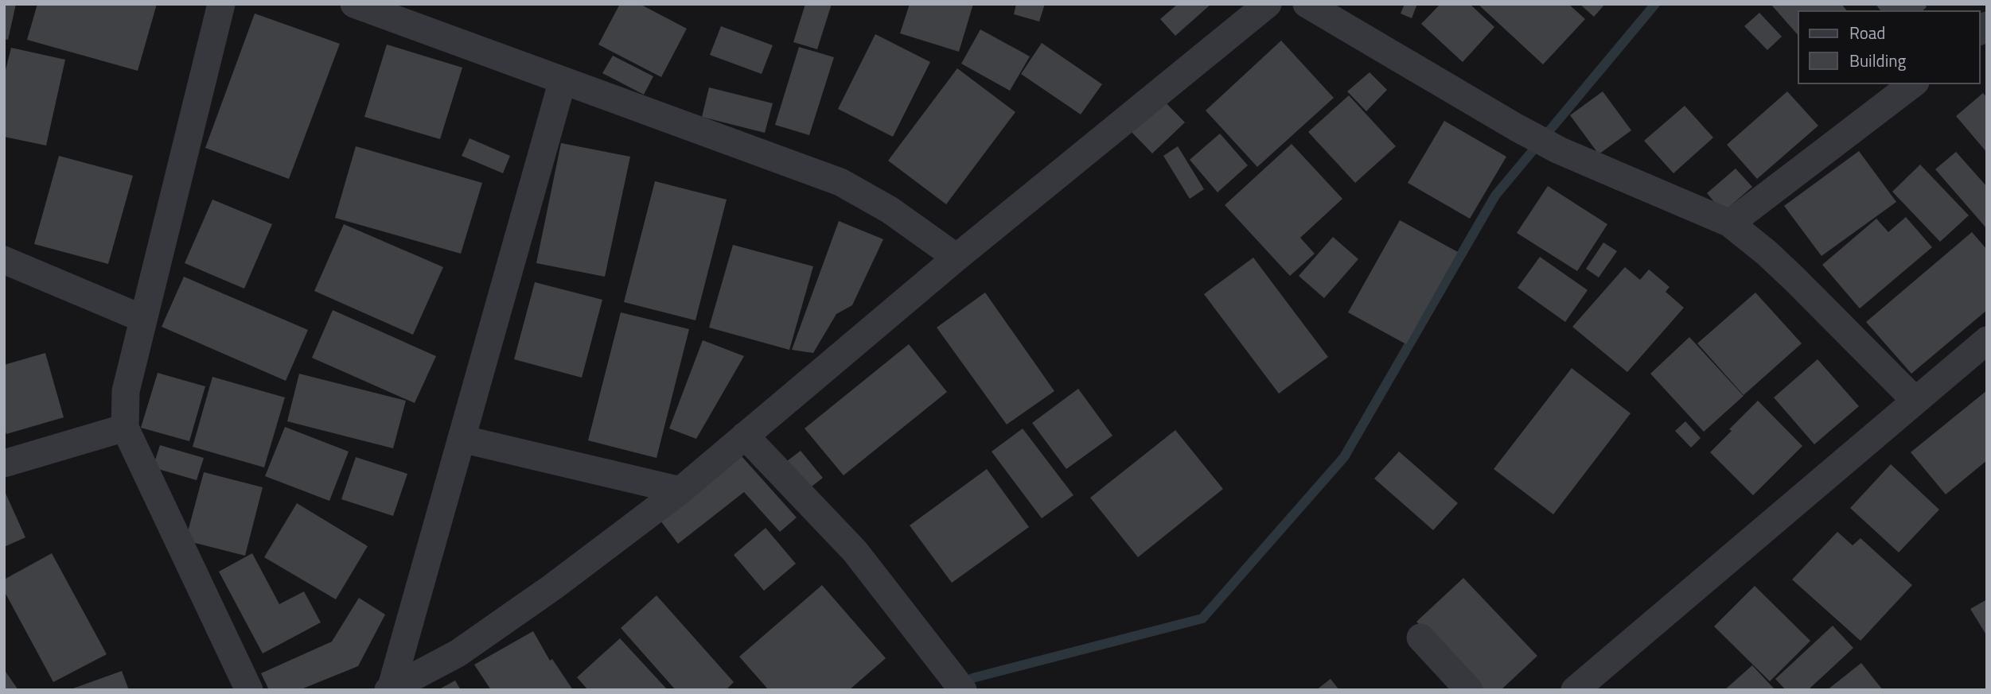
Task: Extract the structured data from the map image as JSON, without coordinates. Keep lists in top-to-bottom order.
{
  "legend": ["Road", "Building"]
}
